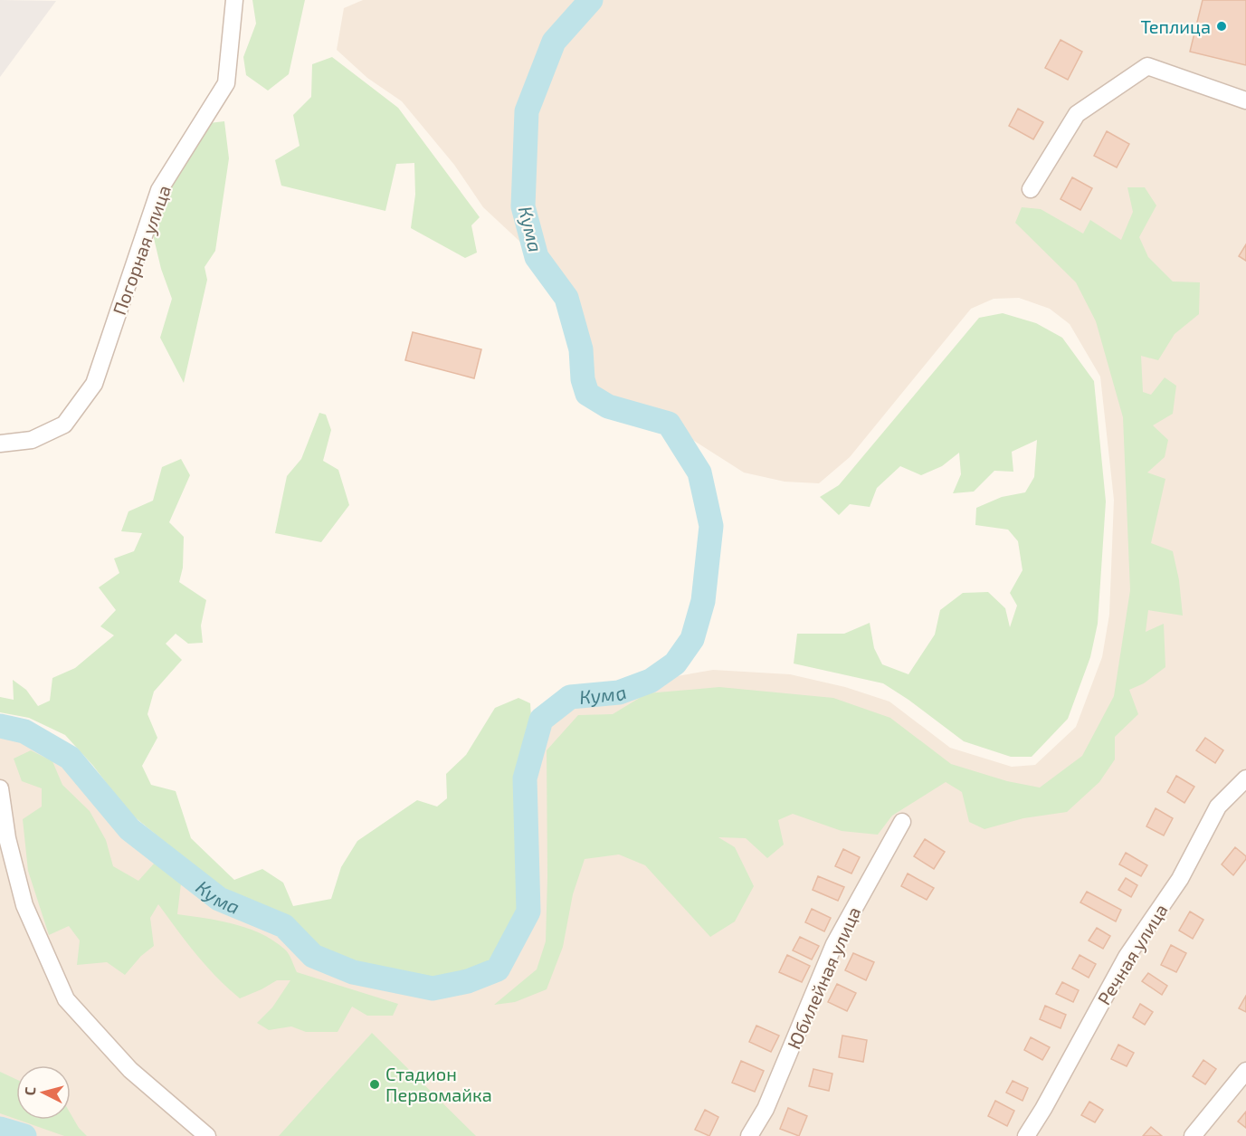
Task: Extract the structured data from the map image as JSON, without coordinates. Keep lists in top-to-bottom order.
{
  "streets": {
    "street": ["Погорная улица", "Речная улица", "Юбилейная улица"]
  },
  "water": ["Кума"],
  "places": ["Теплица", "Стадион Первомайка"],
  "north": "left"
}
